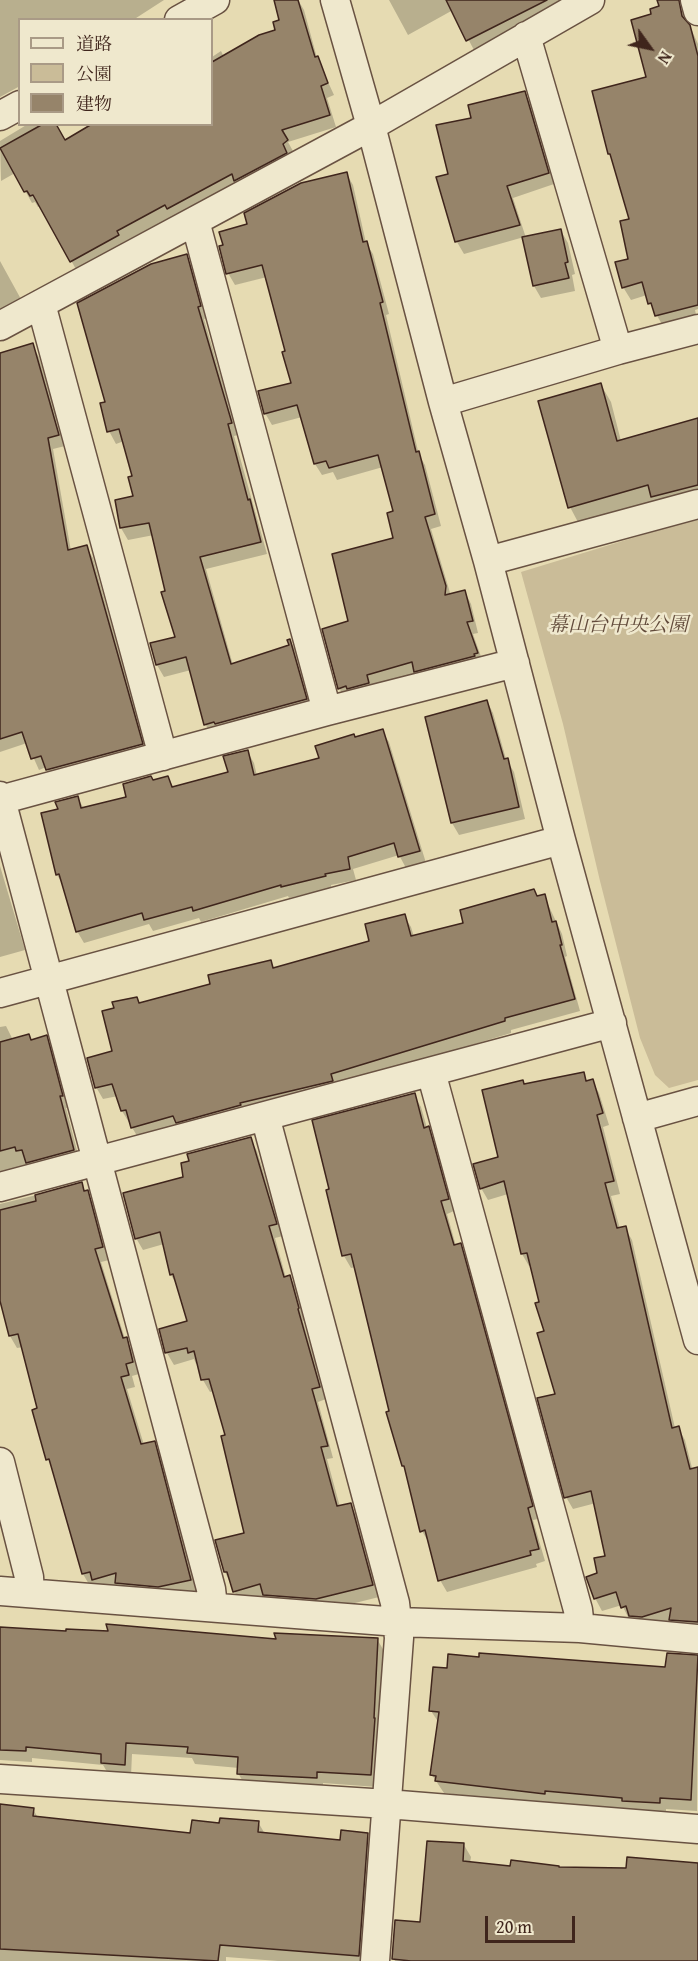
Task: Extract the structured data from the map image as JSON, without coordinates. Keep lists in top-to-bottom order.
{
  "parks": ["幕山台中央公園"],
  "legend": ["道路", "公園", "建物"],
  "scale_bar": "20 m",
  "north": "bottom right"
}
